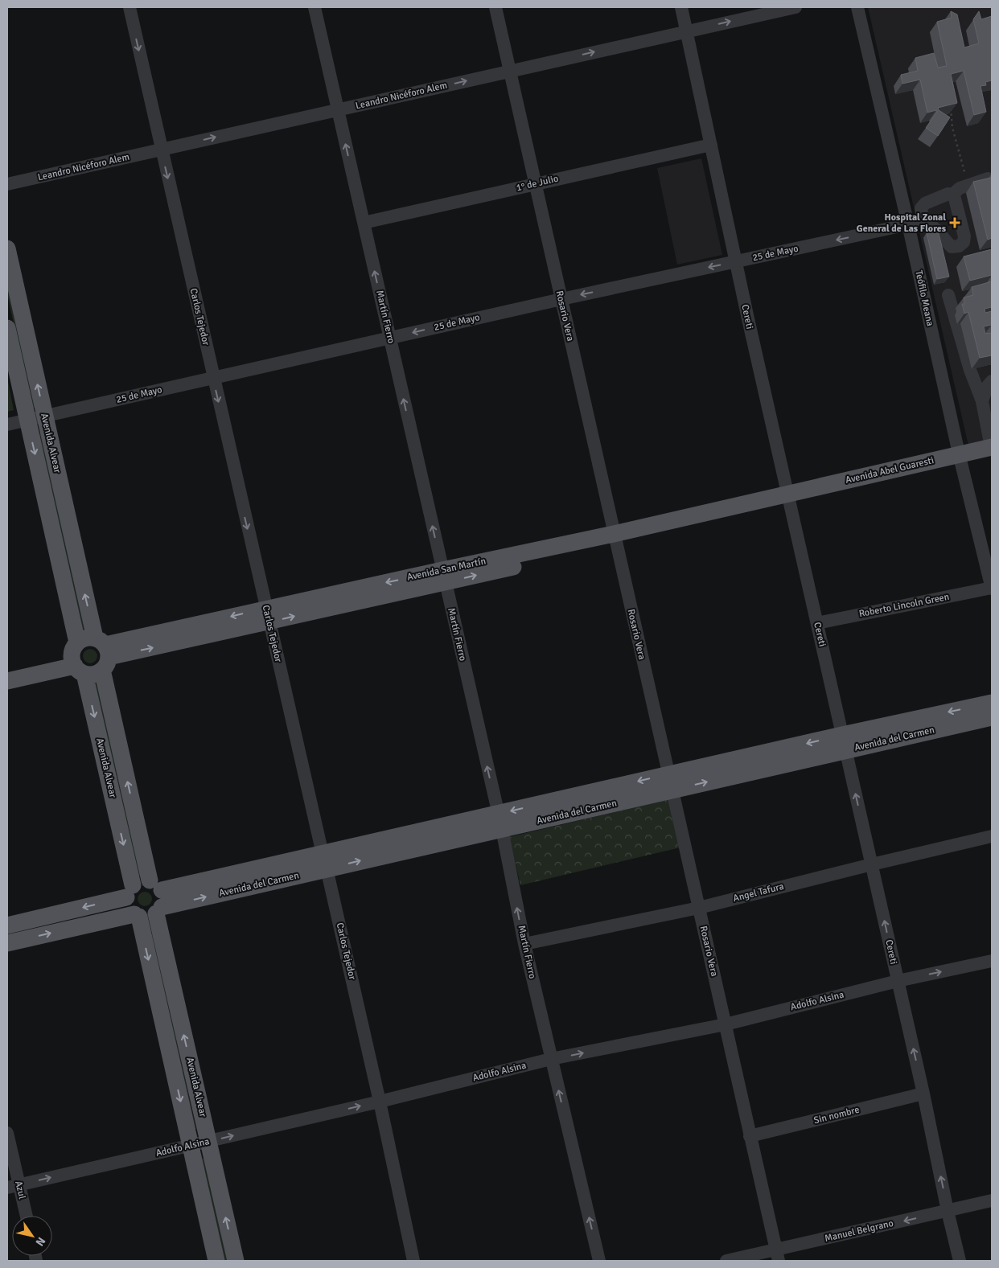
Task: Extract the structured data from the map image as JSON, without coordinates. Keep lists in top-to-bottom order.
{
  "streets": {
    "main road": [
      "Avenida Alvear",
      "Avenida Abel Guaresti",
      "Avenida San Martín",
      "Avenida del Carmen"
    ],
    "street": [
      "Leandro Nicéforo Alem",
      "1° de Julio",
      "25 de Mayo",
      "Teófilo Meana",
      "Rosario Vera",
      "Carlos Tejedor",
      "Martín Fierro",
      "Cereti",
      "Roberto Lincoln Green",
      "Angel Tafura",
      "Adolfo Alsina",
      "Sin nombre",
      "Azul",
      "Manuel Belgrano"
    ]
  },
  "crossings": [
    ["Leandro Nicéforo Alem", "Rosario Vera"],
    ["Leandro Nicéforo Alem", "Carlos Tejedor"],
    ["Leandro Nicéforo Alem", "Martín Fierro"],
    ["Leandro Nicéforo Alem", "Cereti"],
    ["1° de Julio", "Rosario Vera"],
    ["1° de Julio", "Martín Fierro"],
    ["1° de Julio", "Cereti"],
    ["25 de Mayo", "Teófilo Meana"],
    ["25 de Mayo", "Rosario Vera"],
    ["25 de Mayo", "Carlos Tejedor"],
    ["25 de Mayo", "Martín Fierro"],
    ["25 de Mayo", "Cereti"],
    ["25 de Mayo", "Avenida Alvear"],
    ["Teófilo Meana", "Avenida Abel Guaresti"],
    ["Teófilo Meana", "Roberto Lincoln Green"],
    ["Rosario Vera", "Avenida San Martín"],
    ["Rosario Vera", "Avenida del Carmen"],
    ["Rosario Vera", "Angel Tafura"],
    ["Rosario Vera", "Adolfo Alsina"],
    ["Rosario Vera", "Sin nombre"],
    ["Rosario Vera", "Manuel Belgrano"],
    ["Carlos Tejedor", "Avenida San Martín"],
    ["Carlos Tejedor", "Avenida del Carmen"],
    ["Carlos Tejedor", "Adolfo Alsina"],
    ["Martín Fierro", "Avenida San Martín"],
    ["Martín Fierro", "Avenida del Carmen"],
    ["Martín Fierro", "Angel Tafura"],
    ["Martín Fierro", "Adolfo Alsina"],
    ["Cereti", "Avenida Abel Guaresti"],
    ["Cereti", "Avenida San Martín"],
    ["Cereti", "Roberto Lincoln Green"],
    ["Cereti", "Avenida del Carmen"],
    ["Cereti", "Angel Tafura"],
    ["Cereti", "Adolfo Alsina"],
    ["Cereti", "Sin nombre"],
    ["Cereti", "Manuel Belgrano"],
    ["Avenida Alvear", "Avenida San Martín"],
    ["Avenida Alvear", "Avenida del Carmen"],
    ["Avenida Alvear", "Adolfo Alsina"],
    ["Avenida Abel Guaresti", "Avenida San Martín"],
    ["Adolfo Alsina", "Azul"]
  ],
  "one_way": [
    "Leandro Nicéforo Alem",
    "25 de Mayo",
    "Carlos Tejedor",
    "Martín Fierro",
    "Cereti",
    "Adolfo Alsina",
    "Manuel Belgrano"
  ],
  "places": {
    "health": ["Hospital Zonal General de Las Flores"]
  },
  "north": "bottom right"
}
